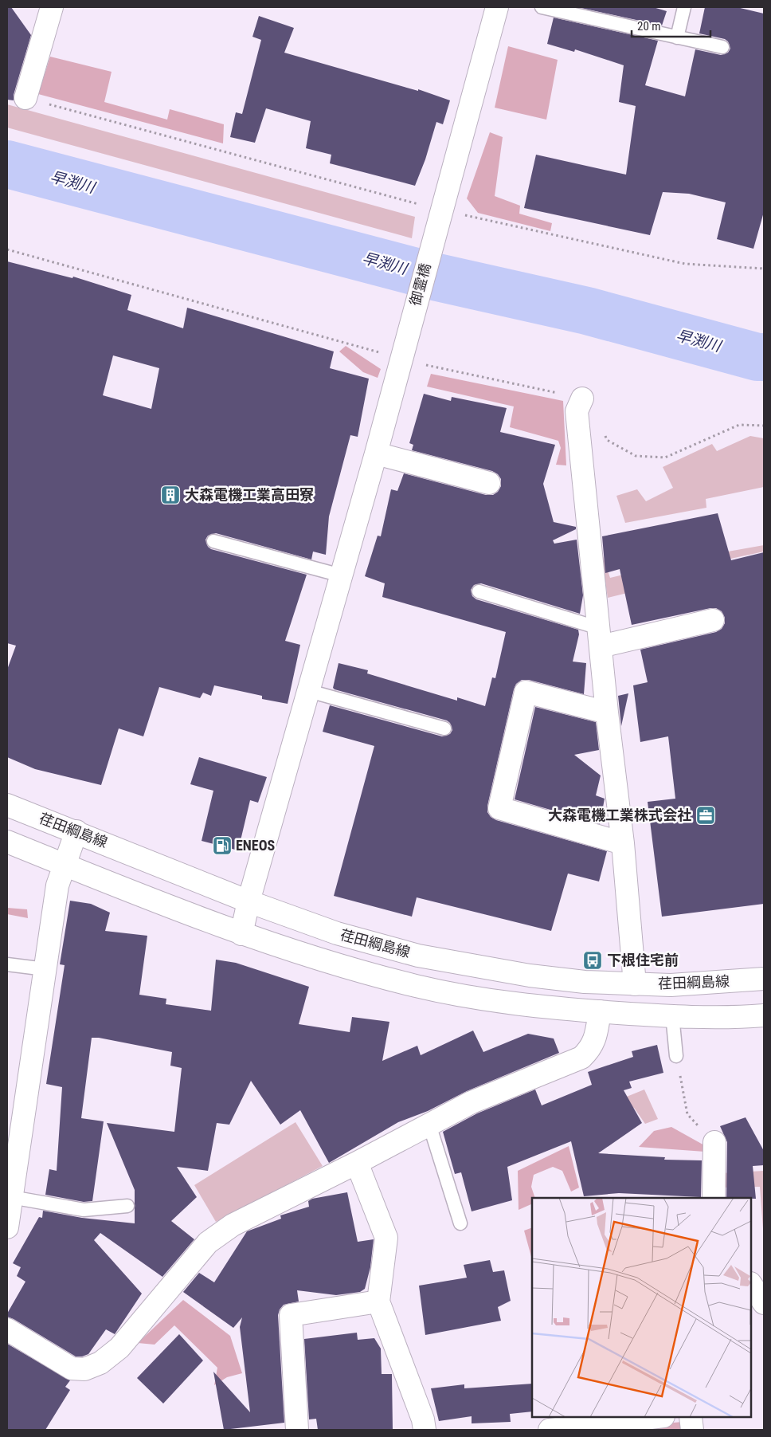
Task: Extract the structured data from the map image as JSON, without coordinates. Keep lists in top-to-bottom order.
{
  "streets": {
    "street": ["御霊橋", "荏田綱島線"]
  },
  "crossings": [
    ["御霊橋", "荏田綱島線"]
  ],
  "water": ["早渕川"],
  "places": {
    "building": ["大森電機工業高田寮"],
    "office": ["大森電機工業株式会社"],
    "fuel station": ["ENEOS"],
    "bus stop": ["下根住宅前"]
  },
  "scale_bar": "20 m"
}
